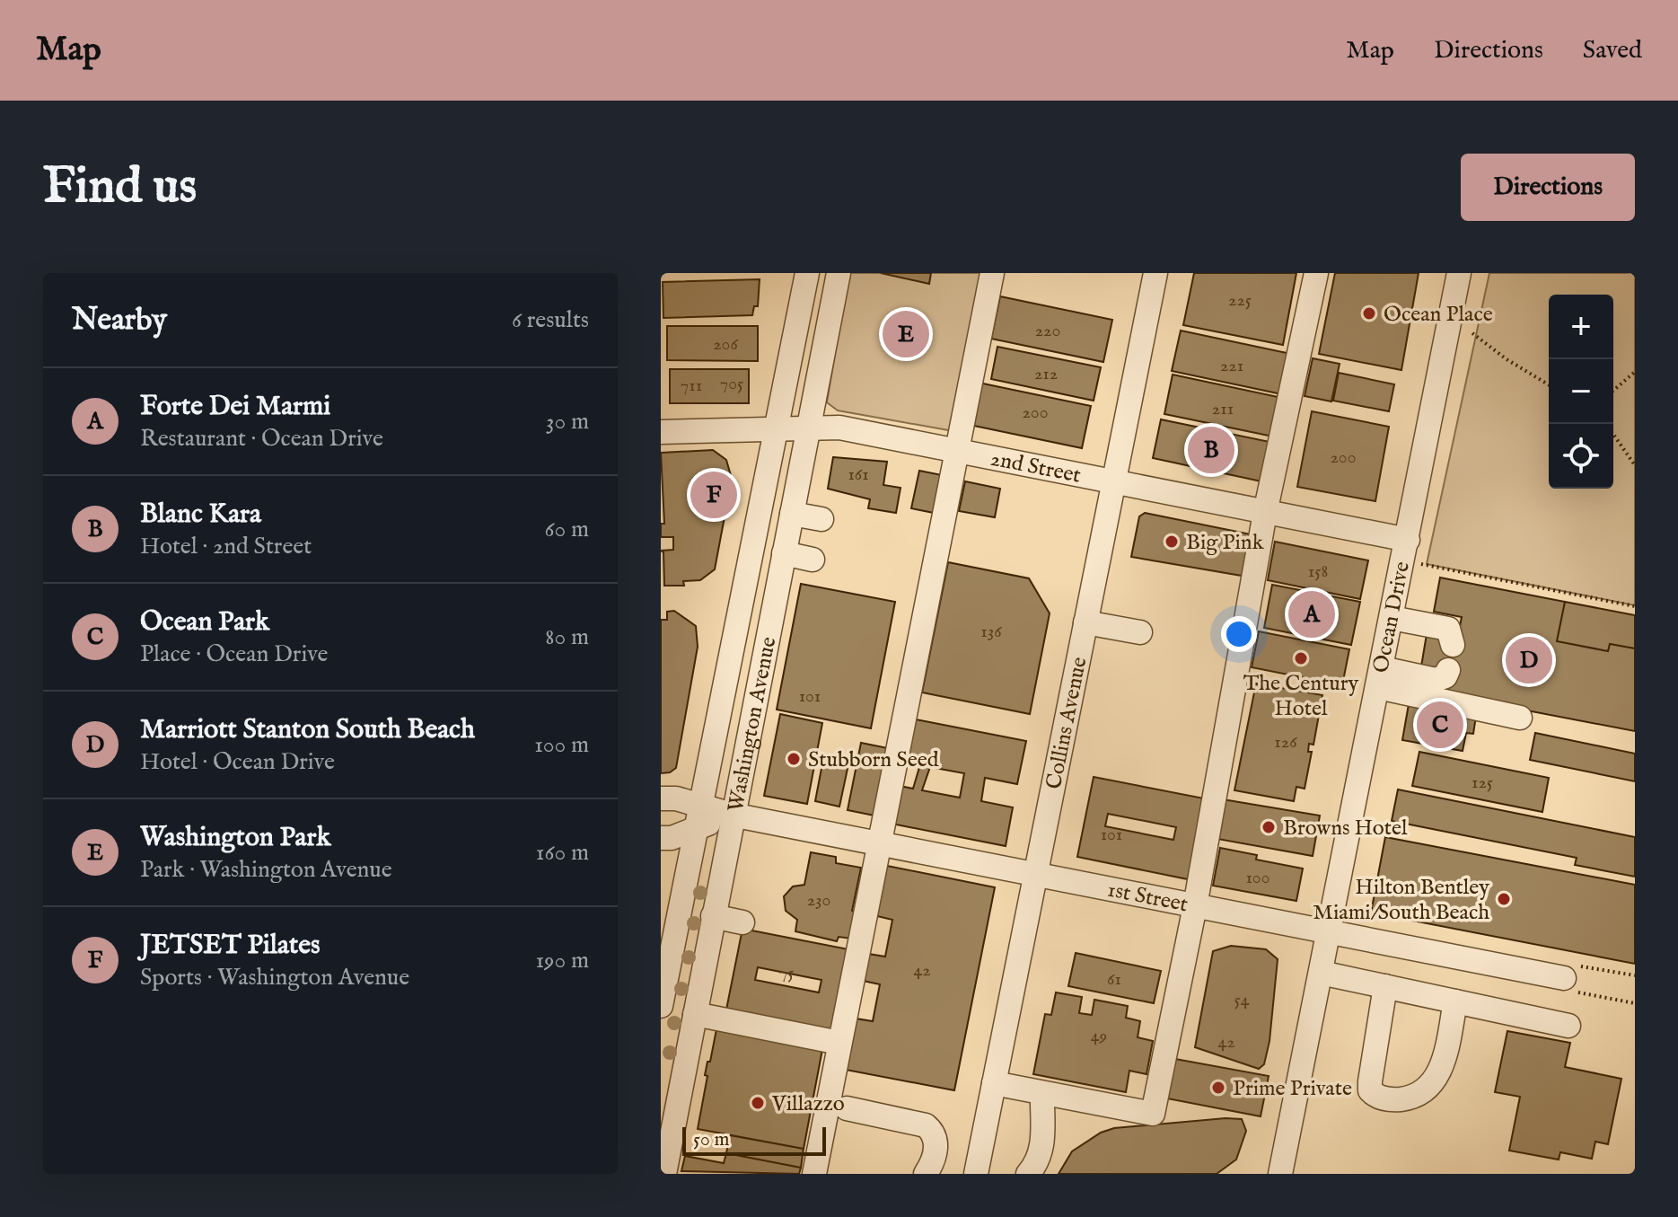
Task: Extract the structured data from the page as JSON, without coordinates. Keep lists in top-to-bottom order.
{
  "streets": {
    "street": [
      "2nd Street",
      "Ocean Drive",
      "Washington Avenue",
      "Collins Avenue",
      "1st Street"
    ]
  },
  "crossings": [
    ["2nd Street", "Ocean Drive"],
    ["2nd Street", "Washington Avenue"],
    ["2nd Street", "Collins Avenue"],
    ["Ocean Drive", "1st Street"],
    ["Washington Avenue", "1st Street"],
    ["Collins Avenue", "1st Street"]
  ],
  "places": [
    "Ocean Place",
    "Big Pink",
    "The Century Hotel",
    "Stubborn Seed",
    "Browns Hotel",
    "Hilton Bentley Miami/South Beach",
    "Prime Private",
    "Villazzo"
  ],
  "house_numbers": [
    "225",
    "220",
    "206",
    "221",
    "212",
    "705",
    "711",
    "211",
    "200",
    "200",
    "161",
    "158",
    "136",
    "101",
    "126",
    "125",
    "101",
    "100",
    "230",
    "42",
    "75",
    "61",
    "54",
    "49",
    "42"
  ],
  "scale_bar": "50 m",
  "page": {
    "header": "Map",
    "nav": ["Map", "Directions", "Saved"],
    "buttons": "Directions",
    "title": "Find us",
    "heading": ["Nearby", "6 results"],
    "map_buttons": ["+", "−"],
    "pins": [
      "E",
      "B",
      "F",
      "A",
      "D",
      "C"
    ],
    "list": [
      {
        "mark": "A",
        "name": "Forte Dei Marmi",
        "note": "Restaurant · Ocean Drive",
        "value": "30 m"
      },
      {
        "mark": "B",
        "name": "Blanc Kara",
        "note": "Hotel · 2nd Street",
        "value": "60 m"
      },
      {
        "mark": "C",
        "name": "Ocean Park",
        "note": "Place · Ocean Drive",
        "value": "80 m"
      },
      {
        "mark": "D",
        "name": "Marriott Stanton South Beach",
        "note": "Hotel · Ocean Drive",
        "value": "100 m"
      },
      {
        "mark": "E",
        "name": "Washington Park",
        "note": "Park · Washington Avenue",
        "value": "160 m"
      },
      {
        "mark": "F",
        "name": "JETSET Pilates",
        "note": "Sports · Washington Avenue",
        "value": "190 m"
      }
    ],
    "scale": "50 m"
  }
}
